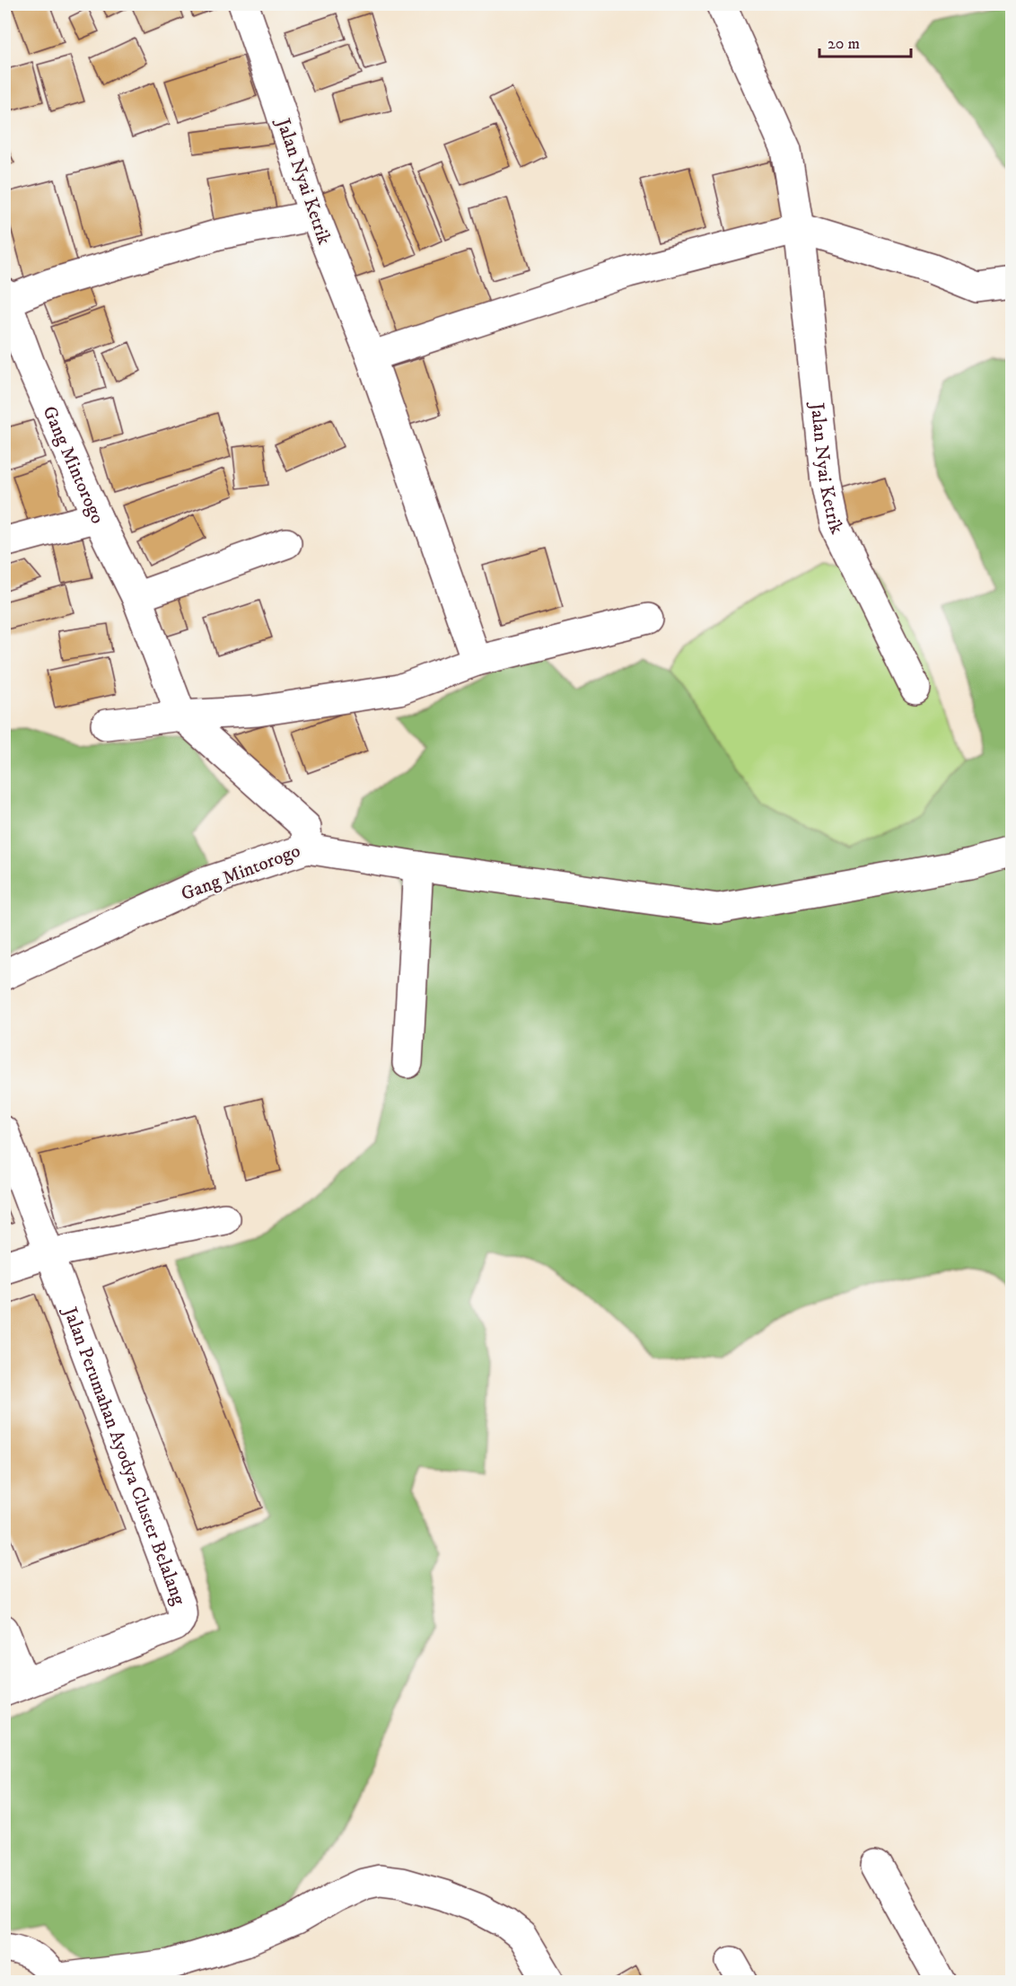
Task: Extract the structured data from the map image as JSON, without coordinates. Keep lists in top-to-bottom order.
{
  "streets": {
    "street": ["Jalan Nyai Ketrik", "Gang Mintorogo", "Jalan Perumahan Ayodya Cluster Belalang"]
  },
  "crossings": [
    ["Jalan Nyai Ketrik", "Gang Mintorogo"]
  ],
  "scale_bar": "20 m"
}
